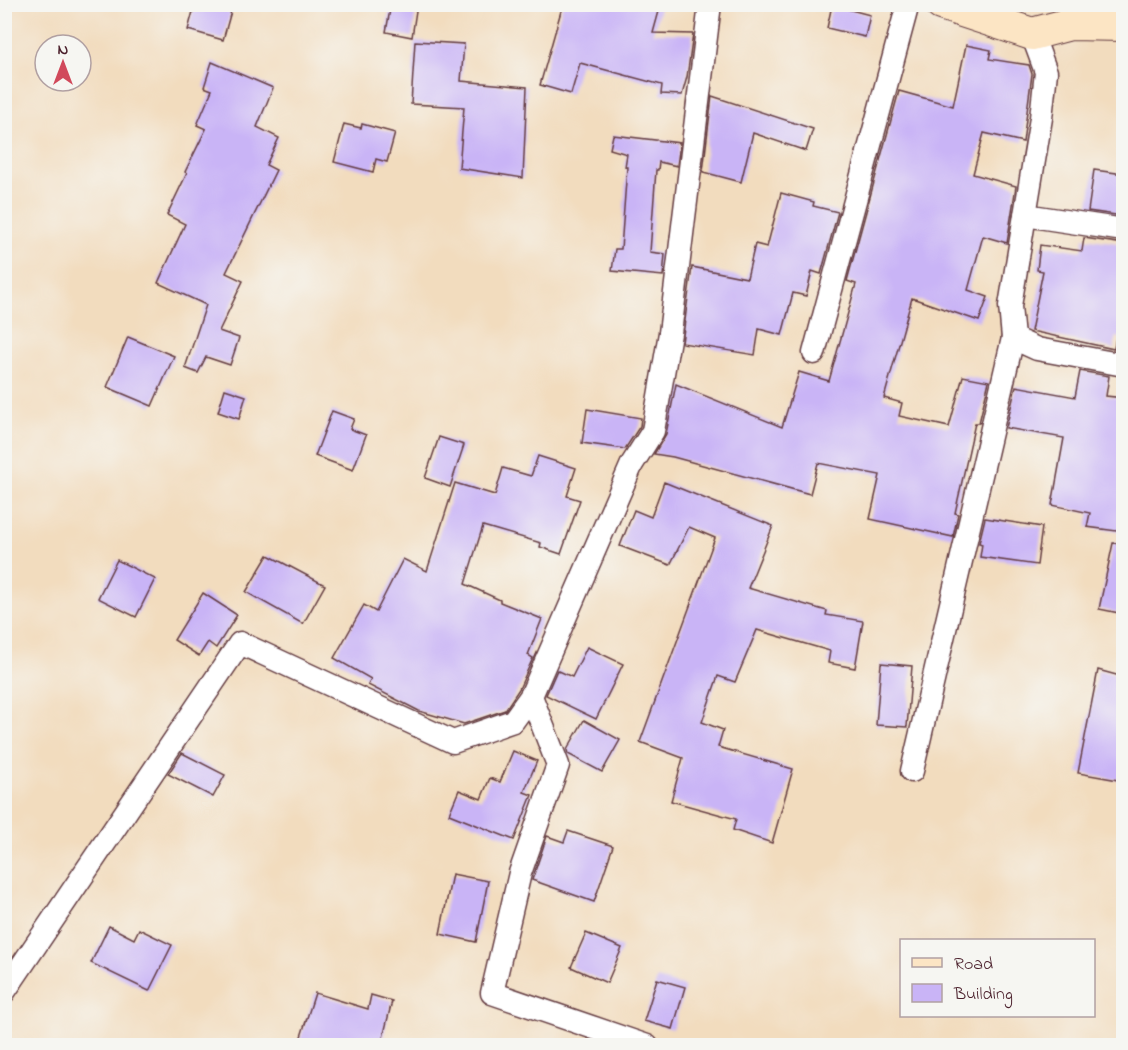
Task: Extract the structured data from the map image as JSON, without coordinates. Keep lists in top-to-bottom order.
{
  "legend": ["Road", "Building"],
  "north": "top"
}
